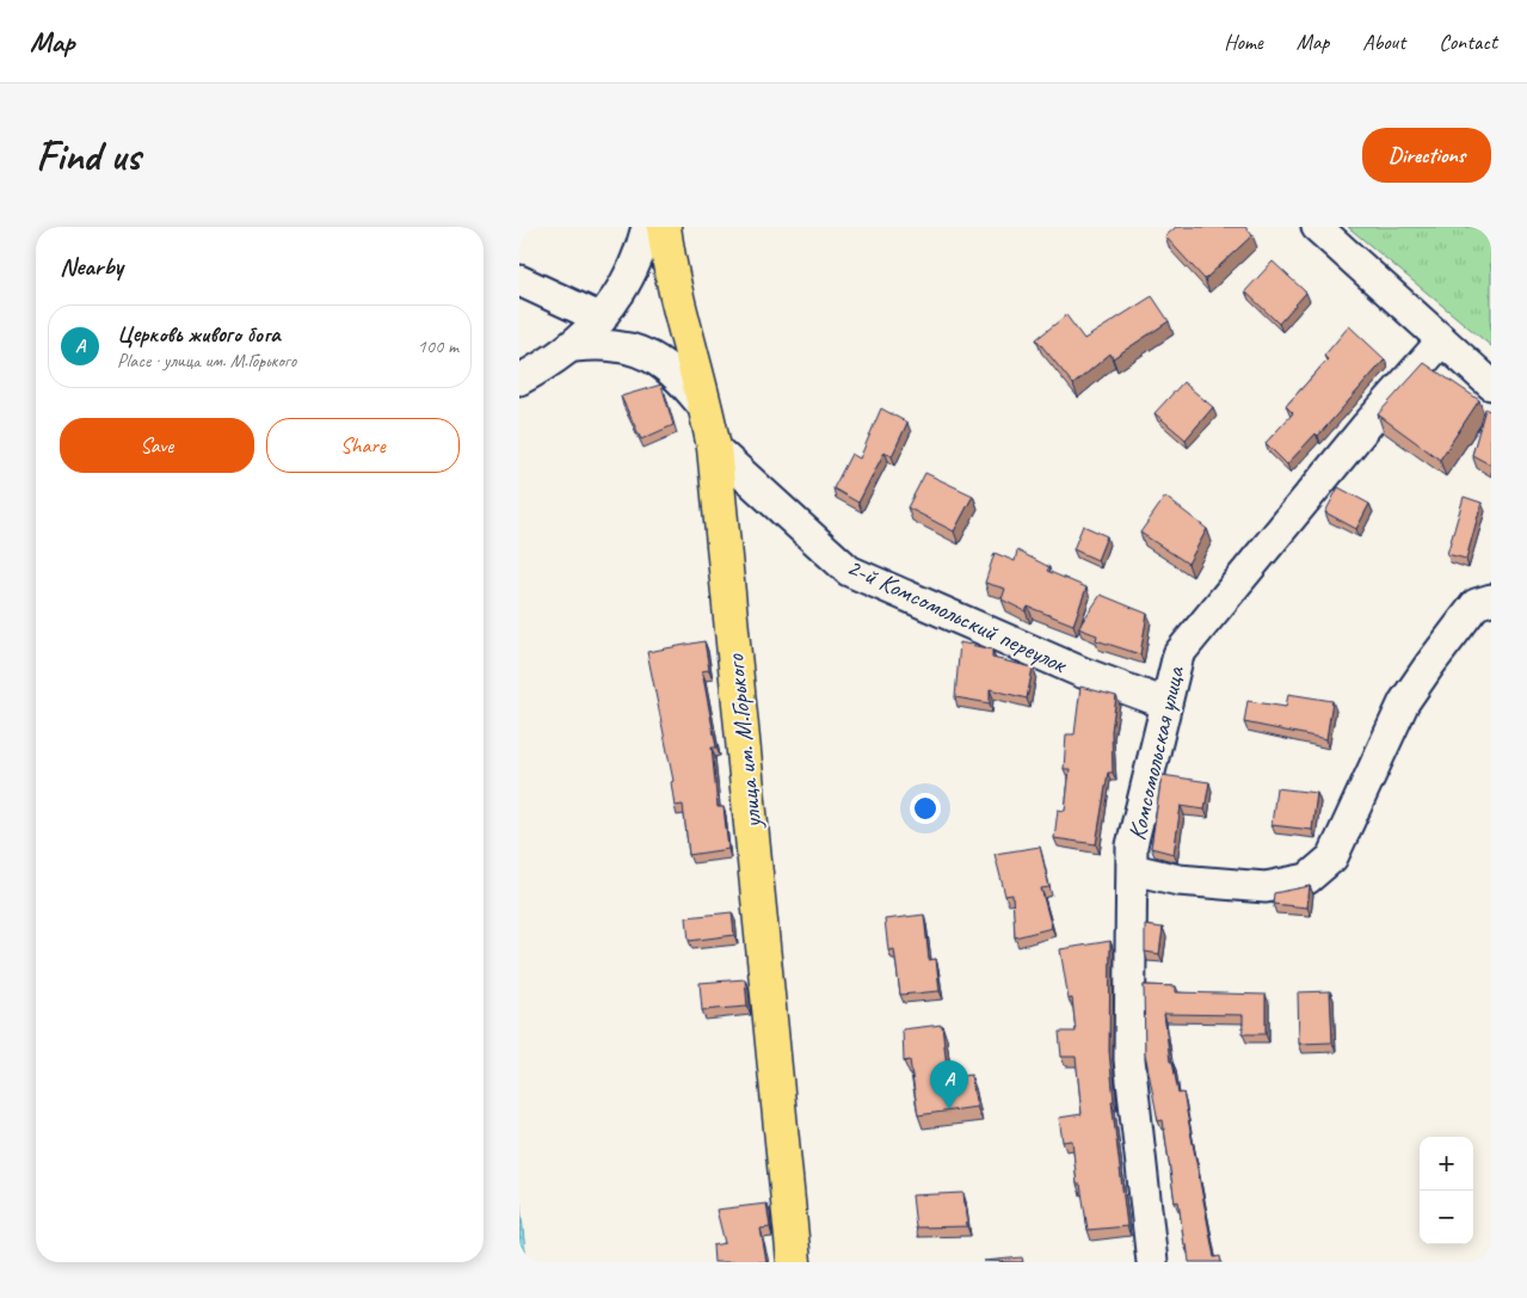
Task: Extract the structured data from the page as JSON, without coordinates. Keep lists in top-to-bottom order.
{
  "streets": {
    "main road": ["улица им. М.Горького"],
    "street": ["2-й Комсомольский переулок", "Комсомольская улица"]
  },
  "crossings": [
    ["2-й Комсомольский переулок", "улица им. М.Горького"],
    ["2-й Комсомольский переулок", "Комсомольская улица"]
  ],
  "page": {
    "header": "Map",
    "nav": [
      "Home",
      "Map",
      "About",
      "Contact"
    ],
    "buttons": [
      "Directions",
      ["Save", "Share"]
    ],
    "title": "Find us",
    "heading": "Nearby",
    "list": [
      {
        "mark": "A",
        "name": "Церковь живого бога",
        "note": "Place · улица им. М.Горького",
        "value": "100 m"
      }
    ],
    "pins": "A",
    "map_buttons": ["+", "−"]
  }
}
